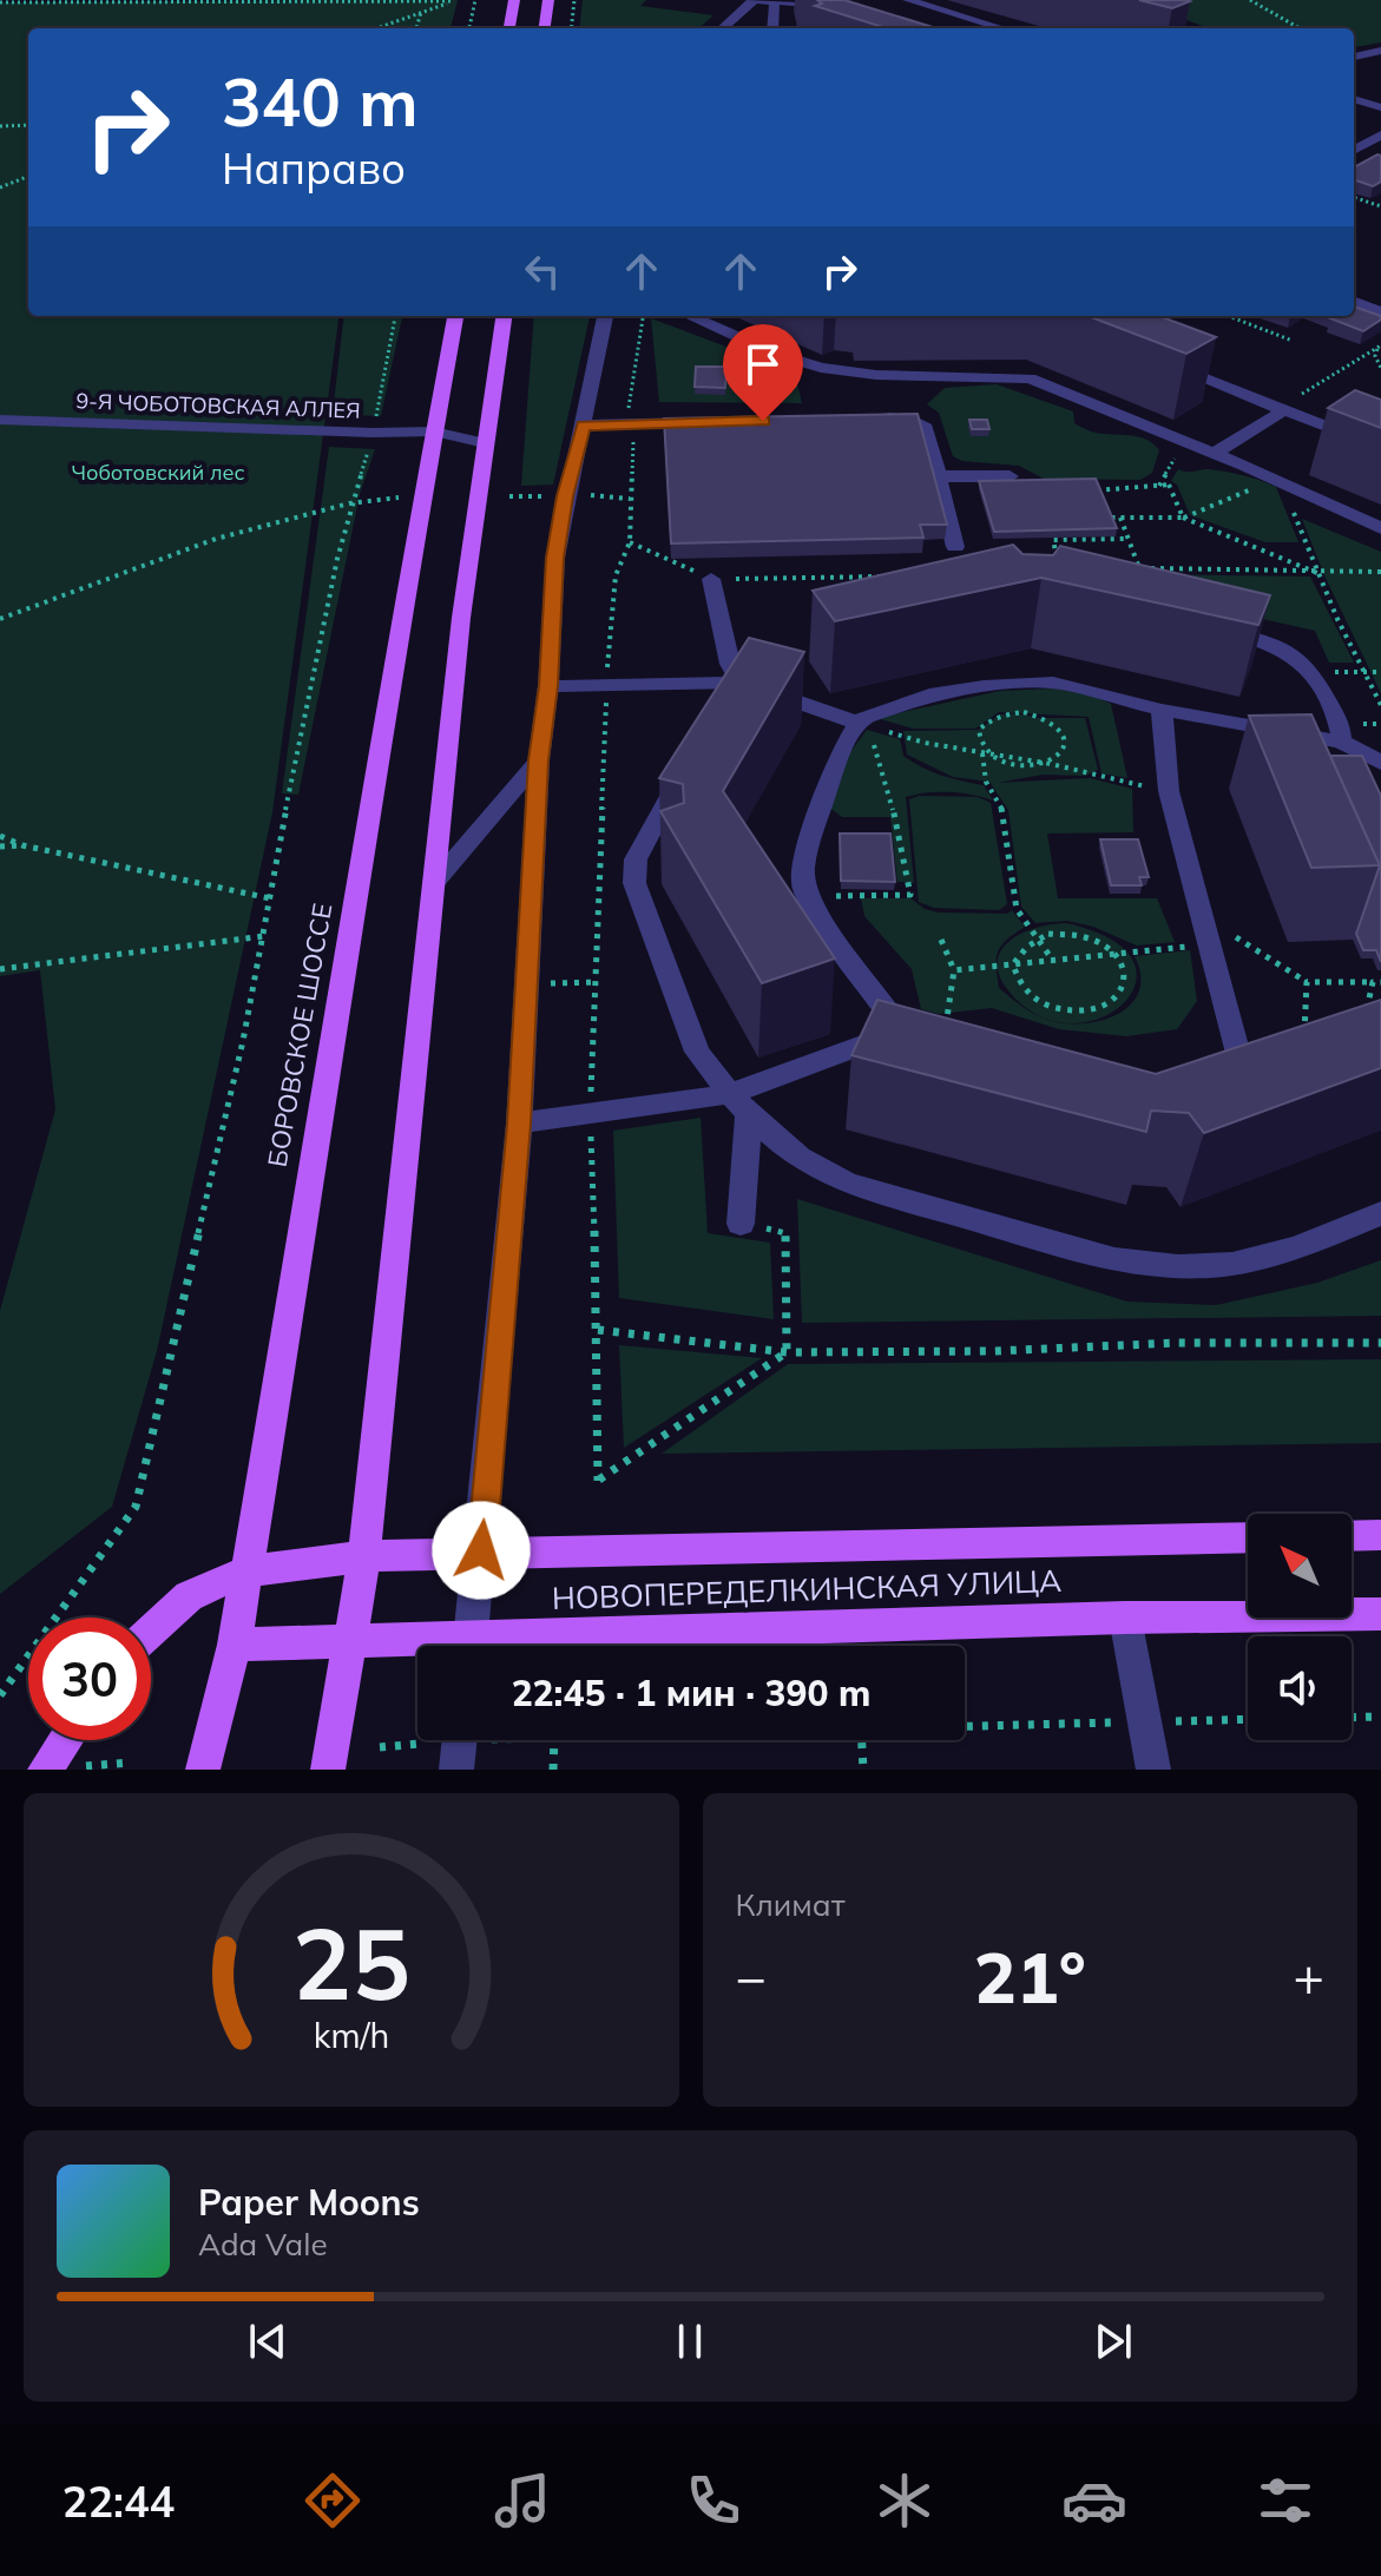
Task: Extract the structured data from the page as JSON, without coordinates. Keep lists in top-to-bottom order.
{
  "streets": {
    "main road": ["БОРОВСКОЕ ШОССЕ", "НОВОПЕРЕДЕЛКИНСКАЯ УЛИЦА"],
    "street": ["9-Я ЧОБОТОВСКАЯ АЛЛЕЯ"]
  },
  "crossings": [
    ["9-Я ЧОБОТОВСКАЯ АЛЛЕЯ", "БОРОВСКОЕ ШОССЕ"],
    ["БОРОВСКОЕ ШОССЕ", "НОВОПЕРЕДЕЛКИНСКАЯ УЛИЦА"]
  ],
  "parks": ["Чоботовский лес"],
  "north": "top left",
  "page": {
    "turn": ["340 m", "Направо"],
    "limit": "30",
    "trip": "22:45 · 1 мин · 390 m",
    "tile": "Климат",
    "heat": ["−", "21°", "+"],
    "song": ["Paper Moons", "Ada Vale"],
    "tabs": "22:44",
    "gauge": ["25", "km/h"]
  }
}
